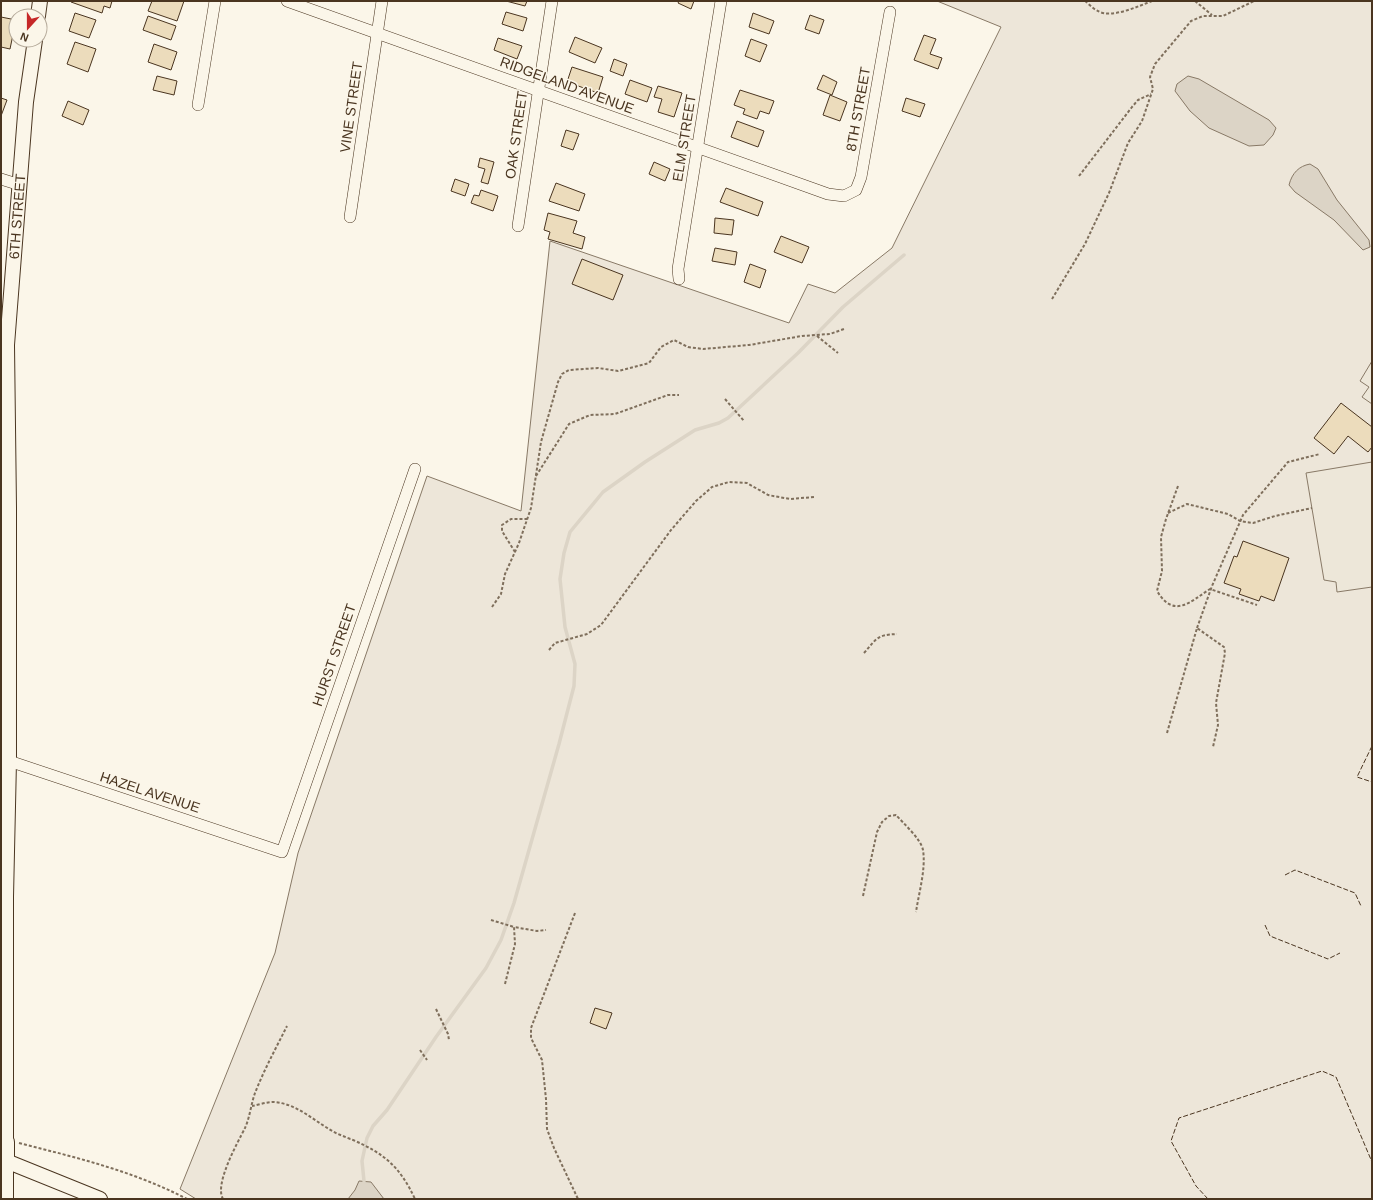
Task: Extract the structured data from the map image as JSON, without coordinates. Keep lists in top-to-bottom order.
{
  "streets": {
    "main road": ["6TH STREET"],
    "street": [
      "RIDGELAND AVENUE",
      "VINE STREET",
      "8TH STREET",
      "OAK STREET",
      "ELM STREET",
      "HURST STREET",
      "HAZEL AVENUE"
    ]
  },
  "crossings": [
    ["RIDGELAND AVENUE", "VINE STREET"],
    ["RIDGELAND AVENUE", "8TH STREET"],
    ["RIDGELAND AVENUE", "OAK STREET"],
    ["RIDGELAND AVENUE", "ELM STREET"],
    ["6TH STREET", "HAZEL AVENUE"],
    ["HURST STREET", "HAZEL AVENUE"]
  ],
  "north": "bottom"
}
